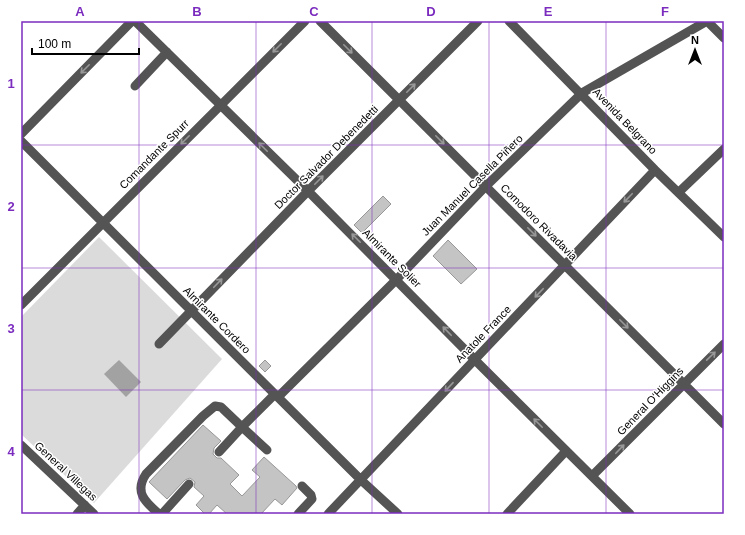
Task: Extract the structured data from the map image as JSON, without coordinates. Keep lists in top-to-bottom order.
{
  "streets": {
    "street": [
      "Avenida Belgrano",
      "Comandante Spurr",
      "Doctor Salvador Debenedetti",
      "Juan Manuel Casella Piñero",
      "Comodoro Rivadavia",
      "Almirante Solier",
      "Almirante Cordero",
      "Anatole France",
      "General O'Higgins",
      "General Villegas"
    ]
  },
  "crossings": [
    ["Avenida Belgrano", "Juan Manuel Casella Piñero"],
    ["Avenida Belgrano", "Anatole France"],
    ["Comandante Spurr", "Almirante Solier"],
    ["Comandante Spurr", "Almirante Cordero"],
    ["Doctor Salvador Debenedetti", "Comodoro Rivadavia"],
    ["Doctor Salvador Debenedetti", "Almirante Solier"],
    ["Doctor Salvador Debenedetti", "Almirante Cordero"],
    ["Juan Manuel Casella Piñero", "Comodoro Rivadavia"],
    ["Juan Manuel Casella Piñero", "Almirante Solier"],
    ["Juan Manuel Casella Piñero", "Almirante Cordero"],
    ["Comodoro Rivadavia", "Anatole France"],
    ["Comodoro Rivadavia", "General O'Higgins"],
    ["Almirante Solier", "Anatole France"],
    ["Almirante Solier", "General O'Higgins"],
    ["Almirante Cordero", "Anatole France"]
  ],
  "one_way": [
    "Comandante Spurr",
    "Doctor Salvador Debenedetti",
    "Comodoro Rivadavia",
    "Almirante Solier",
    "Anatole France",
    "General O'Higgins"
  ],
  "scale_bar": "100 m",
  "north": "top",
  "grid": {
    "columns": [
      "A",
      "B",
      "C",
      "D",
      "E",
      "F"
    ],
    "rows": [
      "1",
      "2",
      "3",
      "4"
    ]
  }
}
